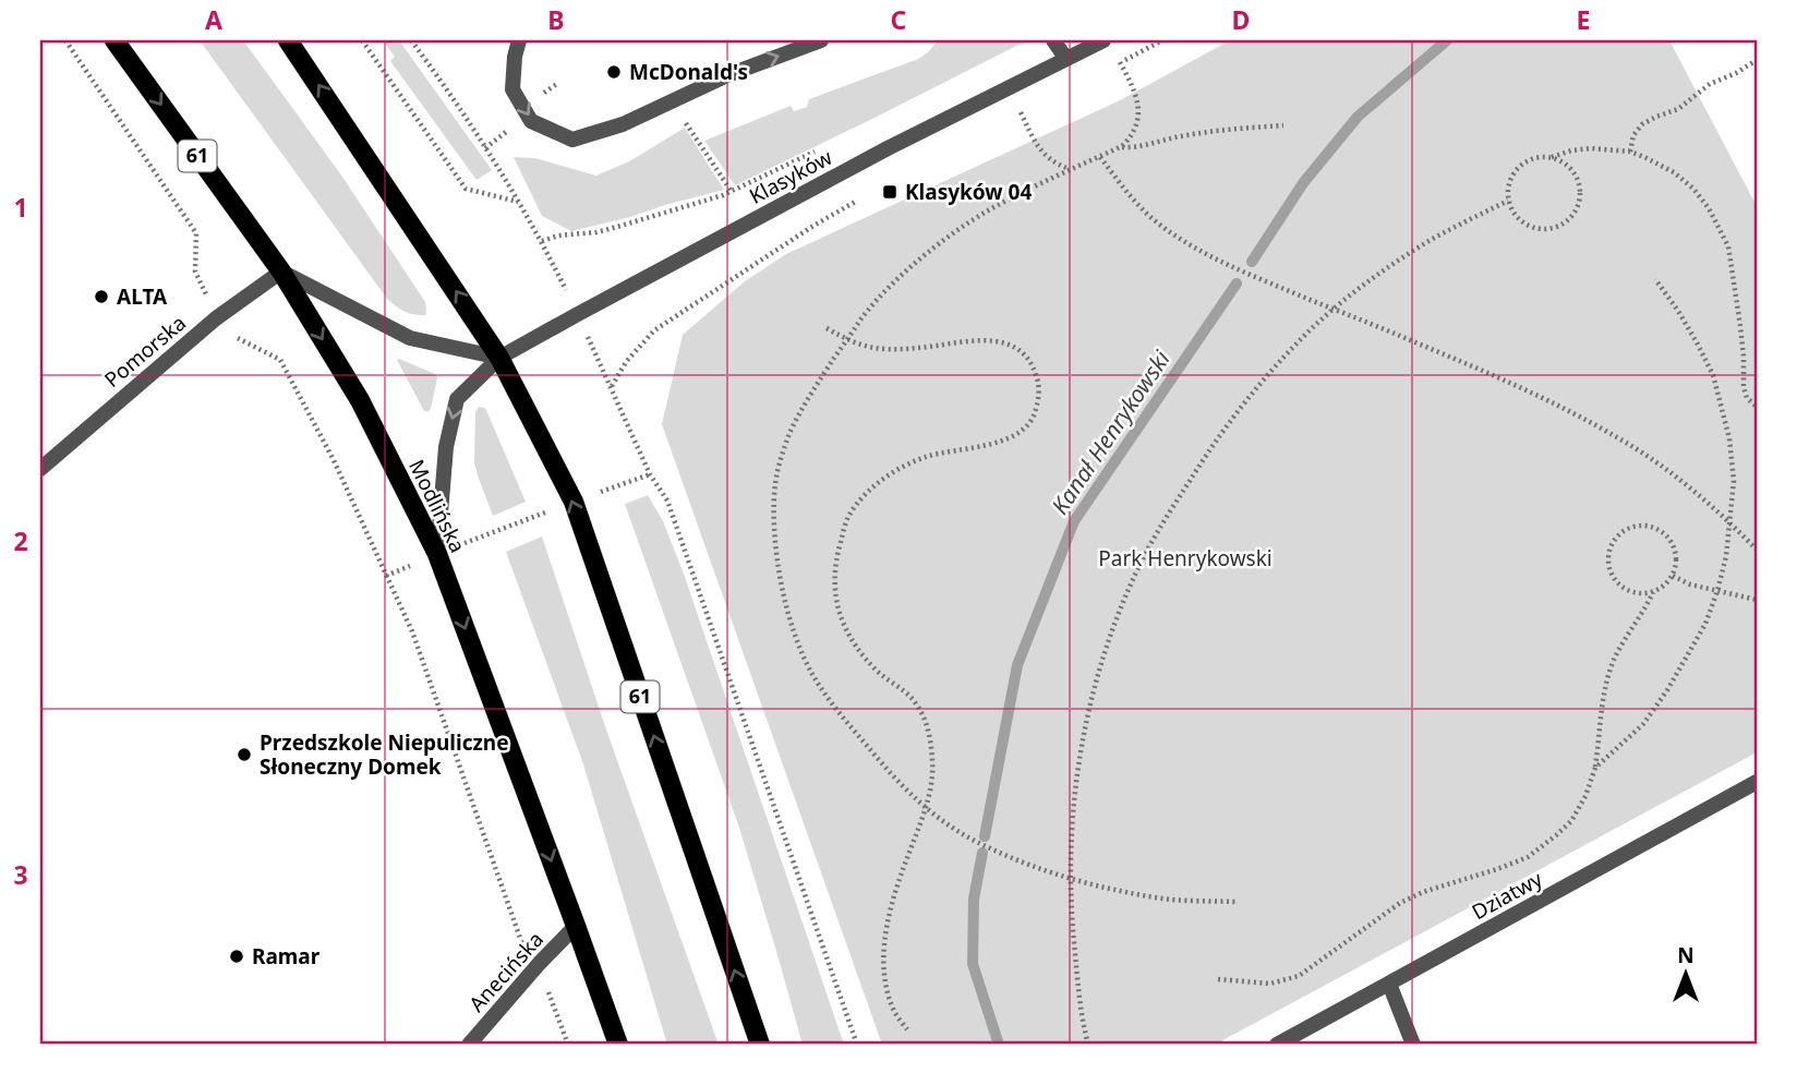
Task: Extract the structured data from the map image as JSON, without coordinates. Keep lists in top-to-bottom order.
{
  "streets": {
    "main road": ["61", "Modlińska"],
    "street": [
      "Klasyków",
      "Pomorska",
      "Dziatwy",
      "Anecińska"
    ]
  },
  "crossings": [
    ["61", "Klasyków"],
    ["Klasyków", "Modlińska"],
    ["Pomorska", "Modlińska"],
    ["Modlińska", "Anecińska"]
  ],
  "water": ["Kanał Henrykowski"],
  "parks": ["Park Henrykowski"],
  "places": {
    "other": [
      "McDonald's",
      "ALTA",
      "Przedszkole Niepuliczne Słoneczny Domek",
      "Ramar"
    ],
    "transit": ["Klasyków 04"]
  },
  "north": "top",
  "grid": {
    "columns": [
      "A",
      "B",
      "C",
      "D",
      "E"
    ],
    "rows": ["1", "2", "3"]
  }
}
